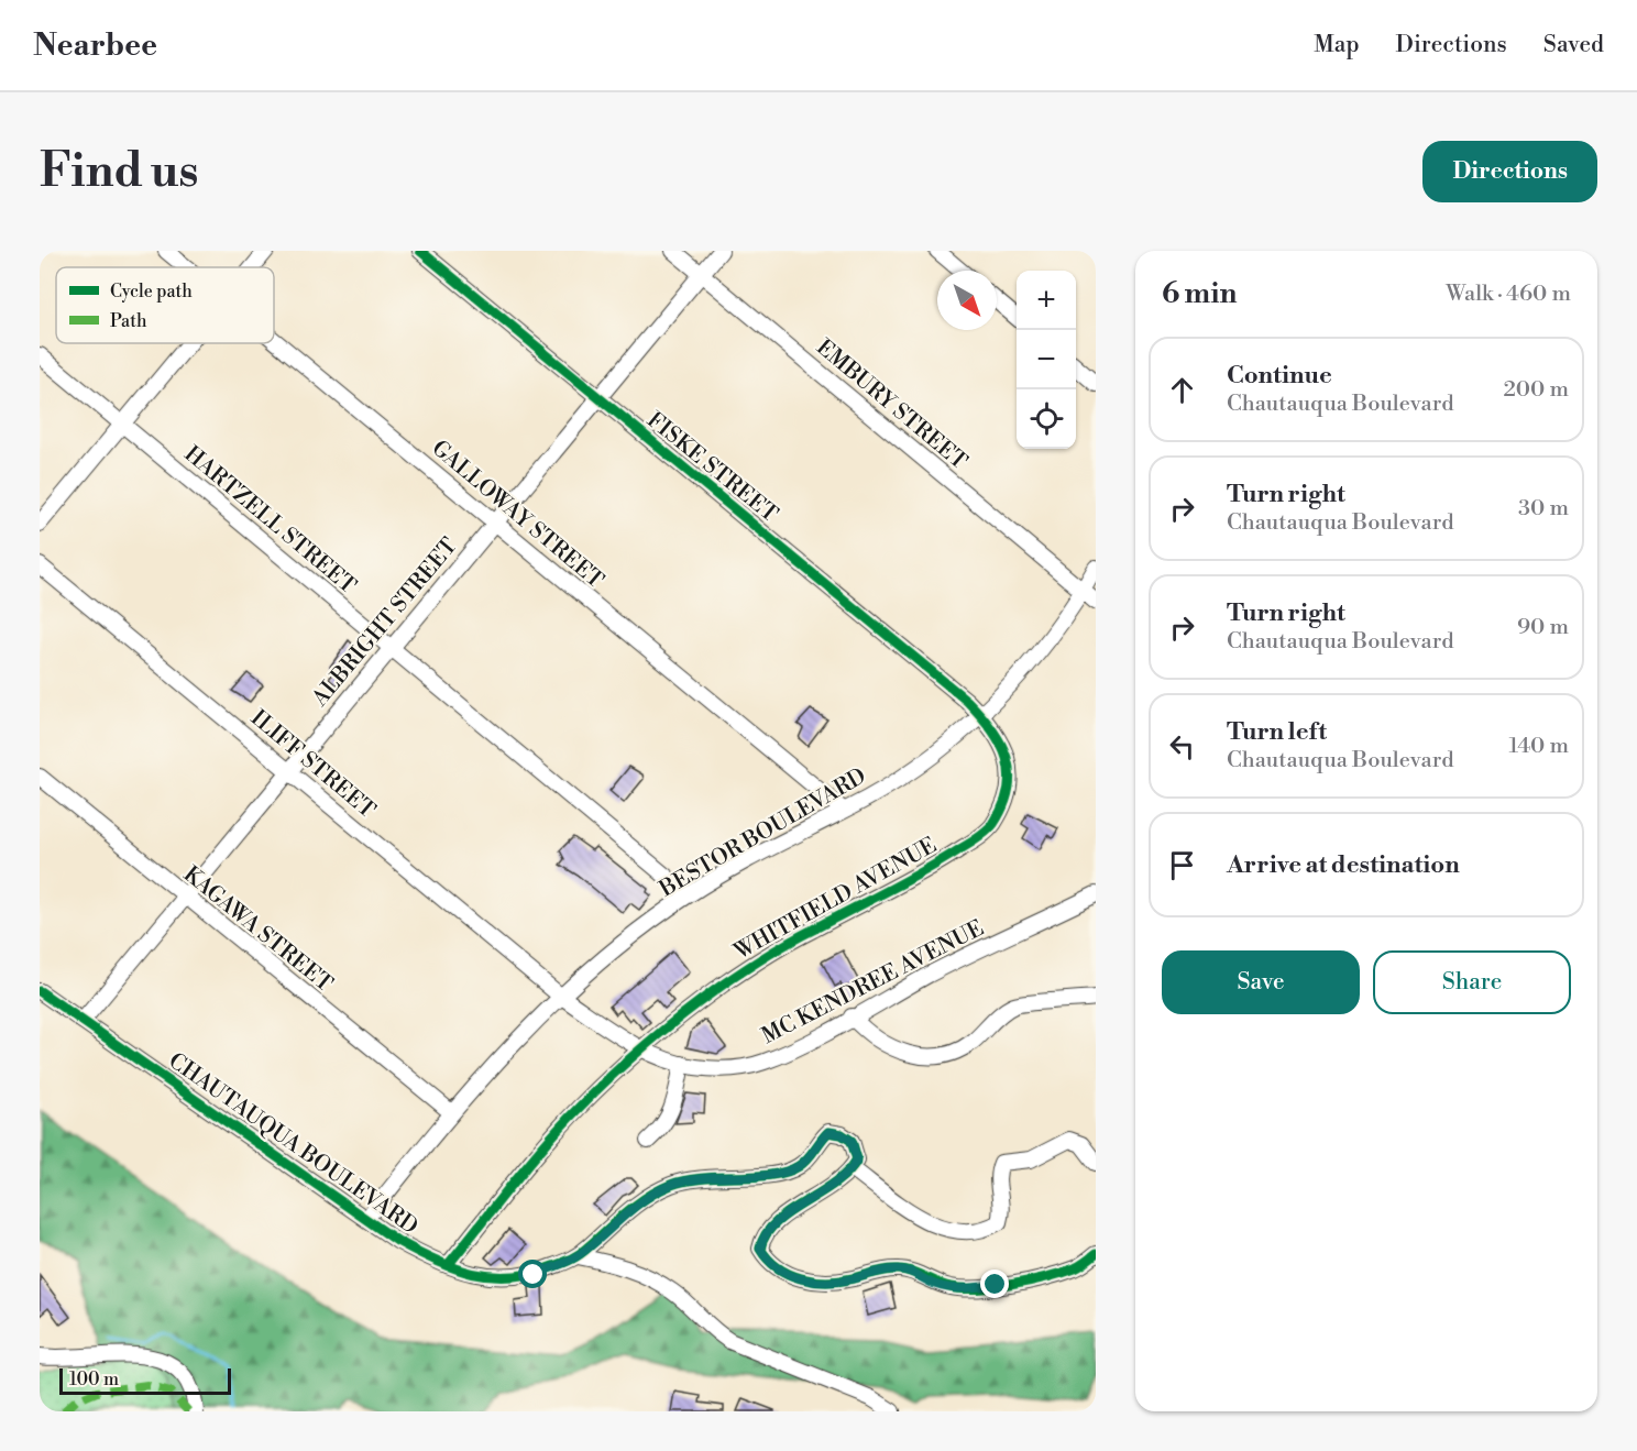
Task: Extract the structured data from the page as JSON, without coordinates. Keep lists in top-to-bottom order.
{
  "streets": {
    "street": [
      "EMBURY STREET",
      "FISKE STREET",
      "GALLOWAY STREET",
      "HARTZELL STREET",
      "ALBRIGHT STREET",
      "ILIFF STREET",
      "BESTOR BOULEVARD",
      "WHITFIELD AVENUE",
      "KAGAWA STREET",
      "MC KENDREE AVENUE",
      "CHAUTAUQUA BOULEVARD"
    ]
  },
  "crossings": [
    ["EMBURY STREET", "ALBRIGHT STREET"],
    ["EMBURY STREET", "BESTOR BOULEVARD"],
    ["FISKE STREET", "ALBRIGHT STREET"],
    ["FISKE STREET", "BESTOR BOULEVARD"],
    ["FISKE STREET", "WHITFIELD AVENUE"],
    ["GALLOWAY STREET", "ALBRIGHT STREET"],
    ["GALLOWAY STREET", "BESTOR BOULEVARD"],
    ["HARTZELL STREET", "ALBRIGHT STREET"],
    ["HARTZELL STREET", "BESTOR BOULEVARD"],
    ["ALBRIGHT STREET", "ILIFF STREET"],
    ["ALBRIGHT STREET", "KAGAWA STREET"],
    ["ALBRIGHT STREET", "CHAUTAUQUA BOULEVARD"],
    ["ILIFF STREET", "BESTOR BOULEVARD"],
    ["ILIFF STREET", "MC KENDREE AVENUE"],
    ["BESTOR BOULEVARD", "WHITFIELD AVENUE"],
    ["BESTOR BOULEVARD", "KAGAWA STREET"],
    ["BESTOR BOULEVARD", "MC KENDREE AVENUE"],
    ["BESTOR BOULEVARD", "CHAUTAUQUA BOULEVARD"],
    ["WHITFIELD AVENUE", "MC KENDREE AVENUE"],
    ["WHITFIELD AVENUE", "CHAUTAUQUA BOULEVARD"]
  ],
  "legend": ["Cycle path", "Path"],
  "scale_bar": "100 m",
  "north": "bottom right",
  "page": {
    "header": "Nearbee",
    "nav": ["Map", "Directions", "Saved"],
    "buttons": [
      "Directions",
      ["Save", "Share"]
    ],
    "title": "Find us",
    "heading": ["6 min", "Walk · 460 m"],
    "map_buttons": ["+", "−"],
    "list": [
      ["Continue", "Chautauqua Boulevard", "200 m"],
      ["Turn right", "Chautauqua Boulevard", "30 m"],
      ["Turn right", "Chautauqua Boulevard", "90 m"],
      ["Turn left", "Chautauqua Boulevard", "140 m"],
      "Arrive at destination"
    ],
    "scale": "100 m"
  }
}
